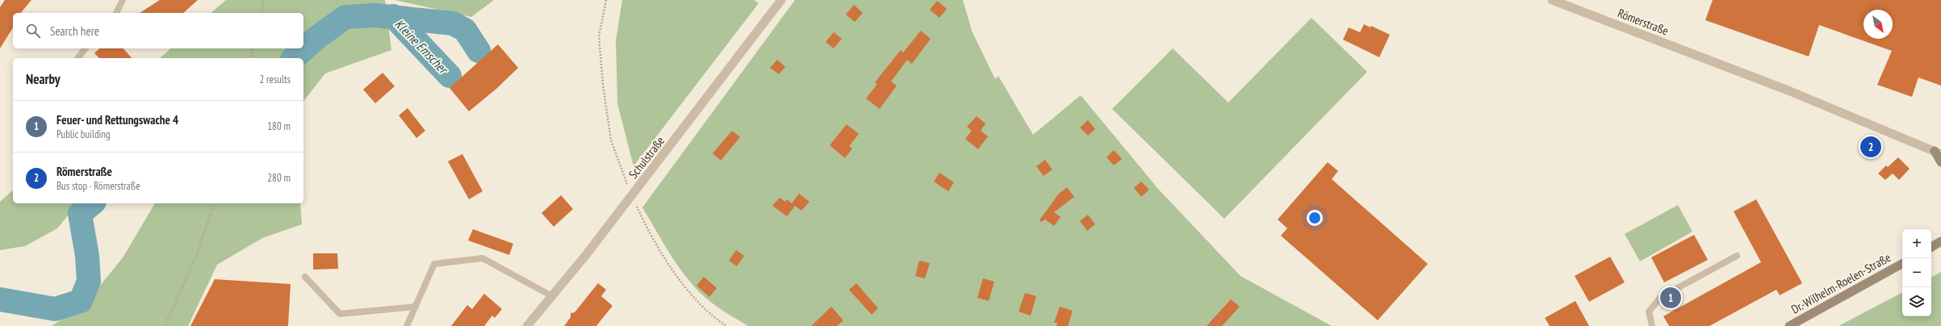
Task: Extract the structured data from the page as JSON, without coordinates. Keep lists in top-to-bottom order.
{
  "streets": {
    "main road": ["Dr.-Wilhelm-Roelen-Straße"],
    "street": ["Römerstraße", "Schulstraße"]
  },
  "water": ["Kleine Emscher"],
  "north": "bottom right",
  "page": {
    "search": "Search here",
    "heading": ["Nearby", "2 results"],
    "list": [
      {
        "mark": "1",
        "name": "Feuer- und Rettungswache 4",
        "note": "Public building",
        "value": "180 m"
      },
      {
        "mark": "2",
        "name": "Römerstraße",
        "note": "Bus stop · Römerstraße",
        "value": "280 m"
      }
    ],
    "pins": ["2", "1"],
    "map_buttons": ["+", "−"]
  }
}
